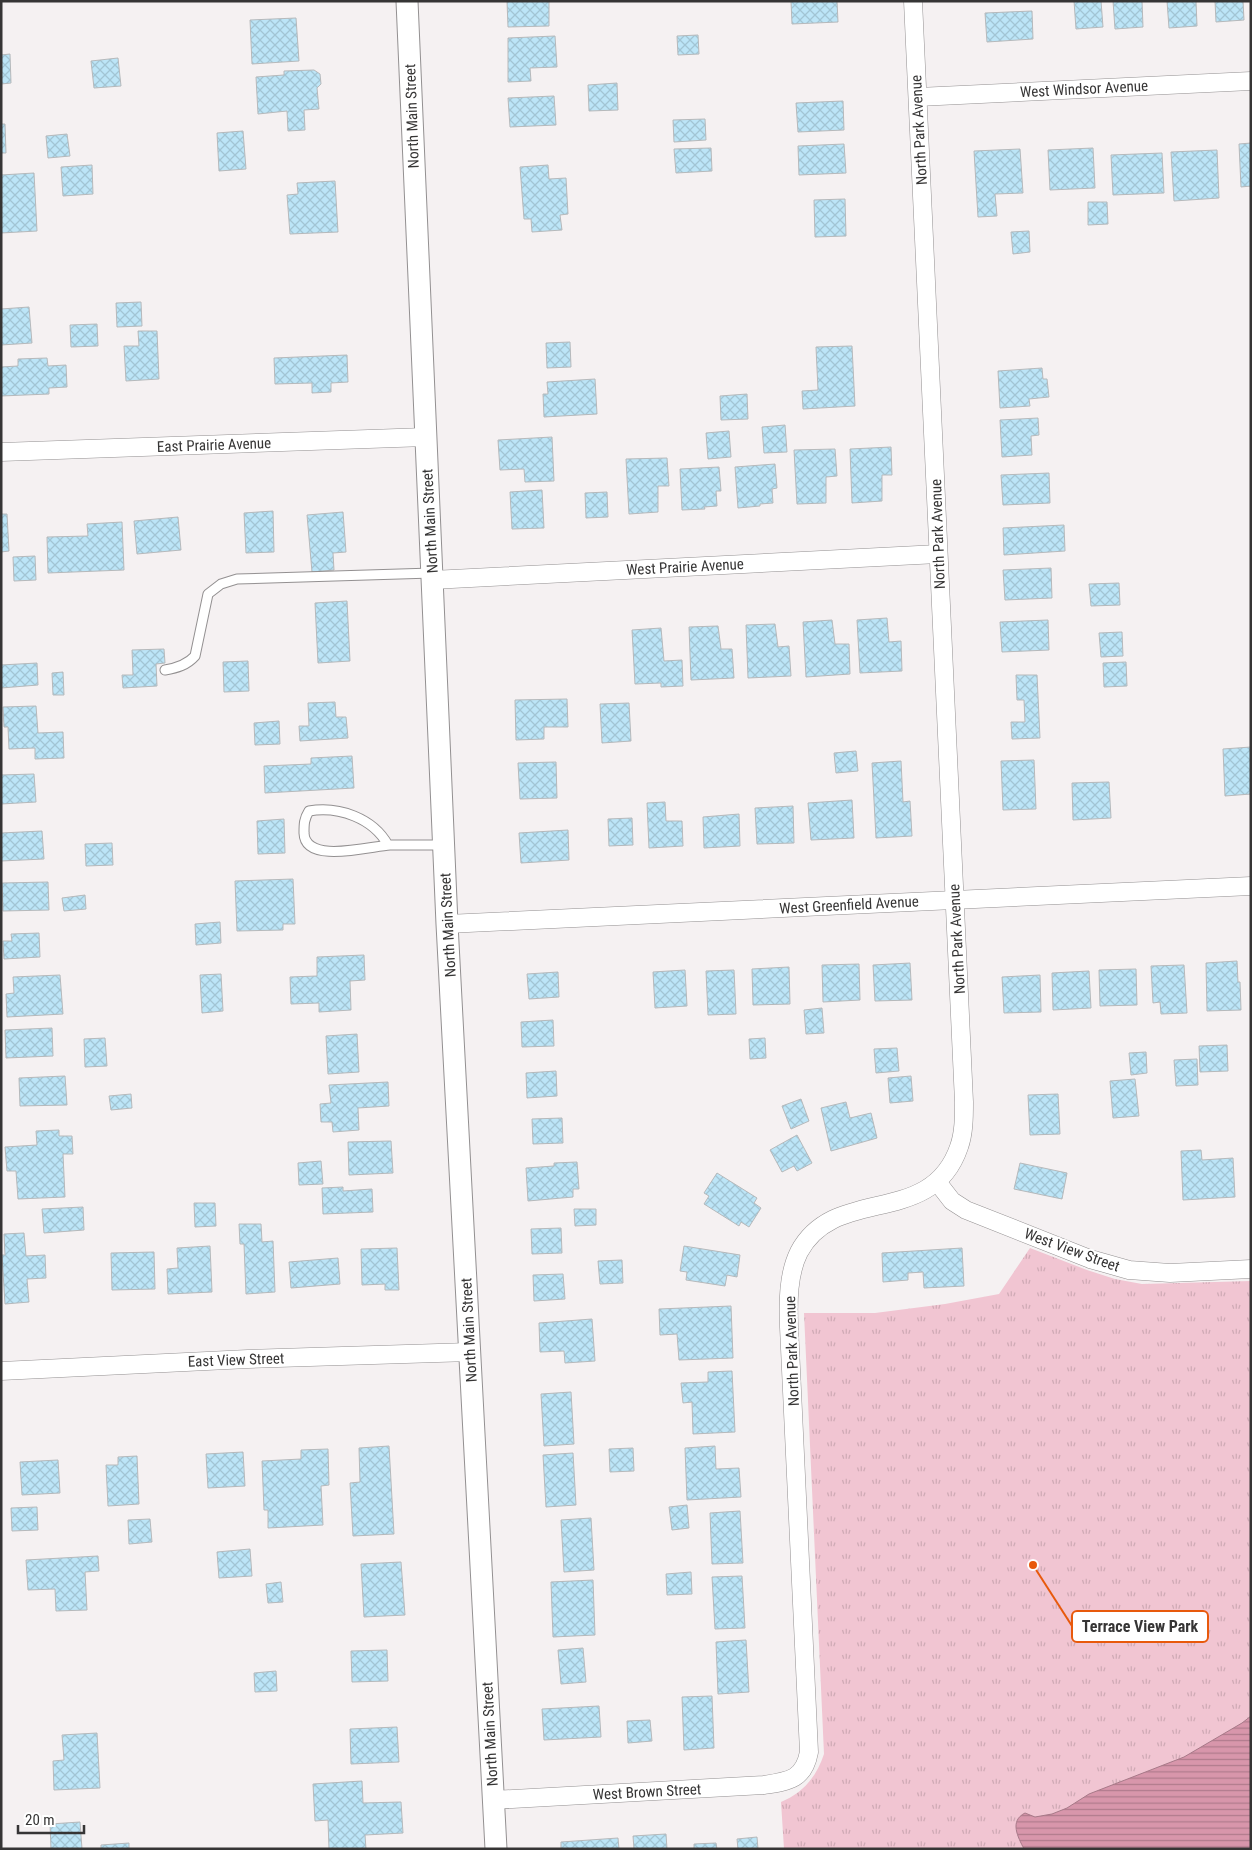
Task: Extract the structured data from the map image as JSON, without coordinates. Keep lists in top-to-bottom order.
{
  "streets": {
    "street": [
      "West Windsor Avenue",
      "North Main Street",
      "North Park Avenue",
      "East Prairie Avenue",
      "West Prairie Avenue",
      "West Greenfield Avenue",
      "West View Street",
      "East View Street",
      "West Brown Street"
    ]
  },
  "crossings": [
    ["West Windsor Avenue", "North Park Avenue"],
    ["North Main Street", "East Prairie Avenue"],
    ["North Main Street", "West Prairie Avenue"],
    ["North Main Street", "West Greenfield Avenue"],
    ["North Main Street", "East View Street"],
    ["North Main Street", "West Brown Street"],
    ["North Park Avenue", "West Prairie Avenue"],
    ["North Park Avenue", "West Greenfield Avenue"],
    ["North Park Avenue", "West View Street"],
    ["North Park Avenue", "West Brown Street"]
  ],
  "places": ["Terrace View Park"],
  "scale_bar": "20 m"
}
